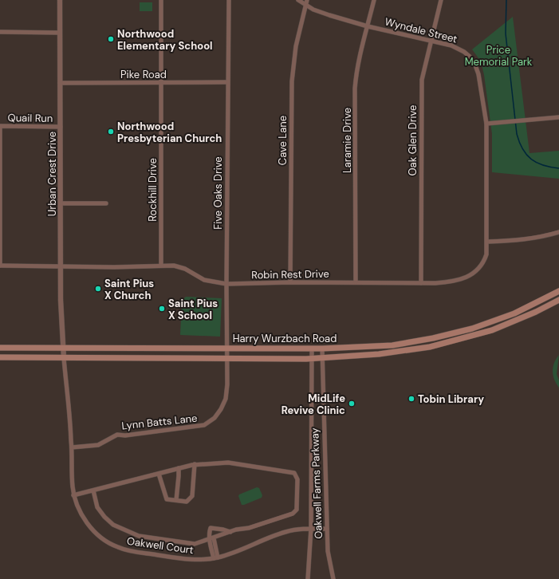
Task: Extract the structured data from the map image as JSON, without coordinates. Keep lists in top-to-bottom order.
{
  "streets": {
    "main road": ["Harry Wurzbach Road"],
    "street": [
      "Wyndale Street",
      "Pike Road",
      "Quail Run",
      "Cave Lane",
      "Laramie Drive",
      "Oak Glen Drive",
      "Urban Crest Drive",
      "Rockhill Drive",
      "Five Oaks Drive",
      "Robin Rest Drive",
      "Lynn Batts Lane",
      "Oakwell Farms Parkway",
      "Oakwell Court"
    ]
  },
  "crossings": [
    ["Wyndale Street", "Cave Lane"],
    ["Wyndale Street", "Laramie Drive"],
    ["Wyndale Street", "Oak Glen Drive"],
    ["Wyndale Street", "Robin Rest Drive"],
    ["Pike Road", "Urban Crest Drive"],
    ["Pike Road", "Rockhill Drive"],
    ["Pike Road", "Five Oaks Drive"],
    ["Quail Run", "Urban Crest Drive"],
    ["Cave Lane", "Robin Rest Drive"],
    ["Laramie Drive", "Robin Rest Drive"],
    ["Oak Glen Drive", "Robin Rest Drive"],
    ["Urban Crest Drive", "Robin Rest Drive"],
    ["Urban Crest Drive", "Harry Wurzbach Road"],
    ["Urban Crest Drive", "Oakwell Court"],
    ["Rockhill Drive", "Robin Rest Drive"],
    ["Five Oaks Drive", "Robin Rest Drive"],
    ["Five Oaks Drive", "Harry Wurzbach Road"],
    ["Five Oaks Drive", "Lynn Batts Lane"],
    ["Harry Wurzbach Road", "Lynn Batts Lane"],
    ["Harry Wurzbach Road", "Oakwell Farms Parkway"],
    ["Harry Wurzbach Road", "Oakwell Court"],
    ["Lynn Batts Lane", "Oakwell Court"],
    ["Oakwell Farms Parkway", "Oakwell Court"]
  ],
  "parks": ["Price Memorial Park"],
  "places": [
    "Northwood Elementary School",
    "Northwood Presbyterian Church",
    "Saint Pius X Church",
    "Saint Pius X School",
    "Tobin Library",
    "MidLife Revive Clinic"
  ]
}
